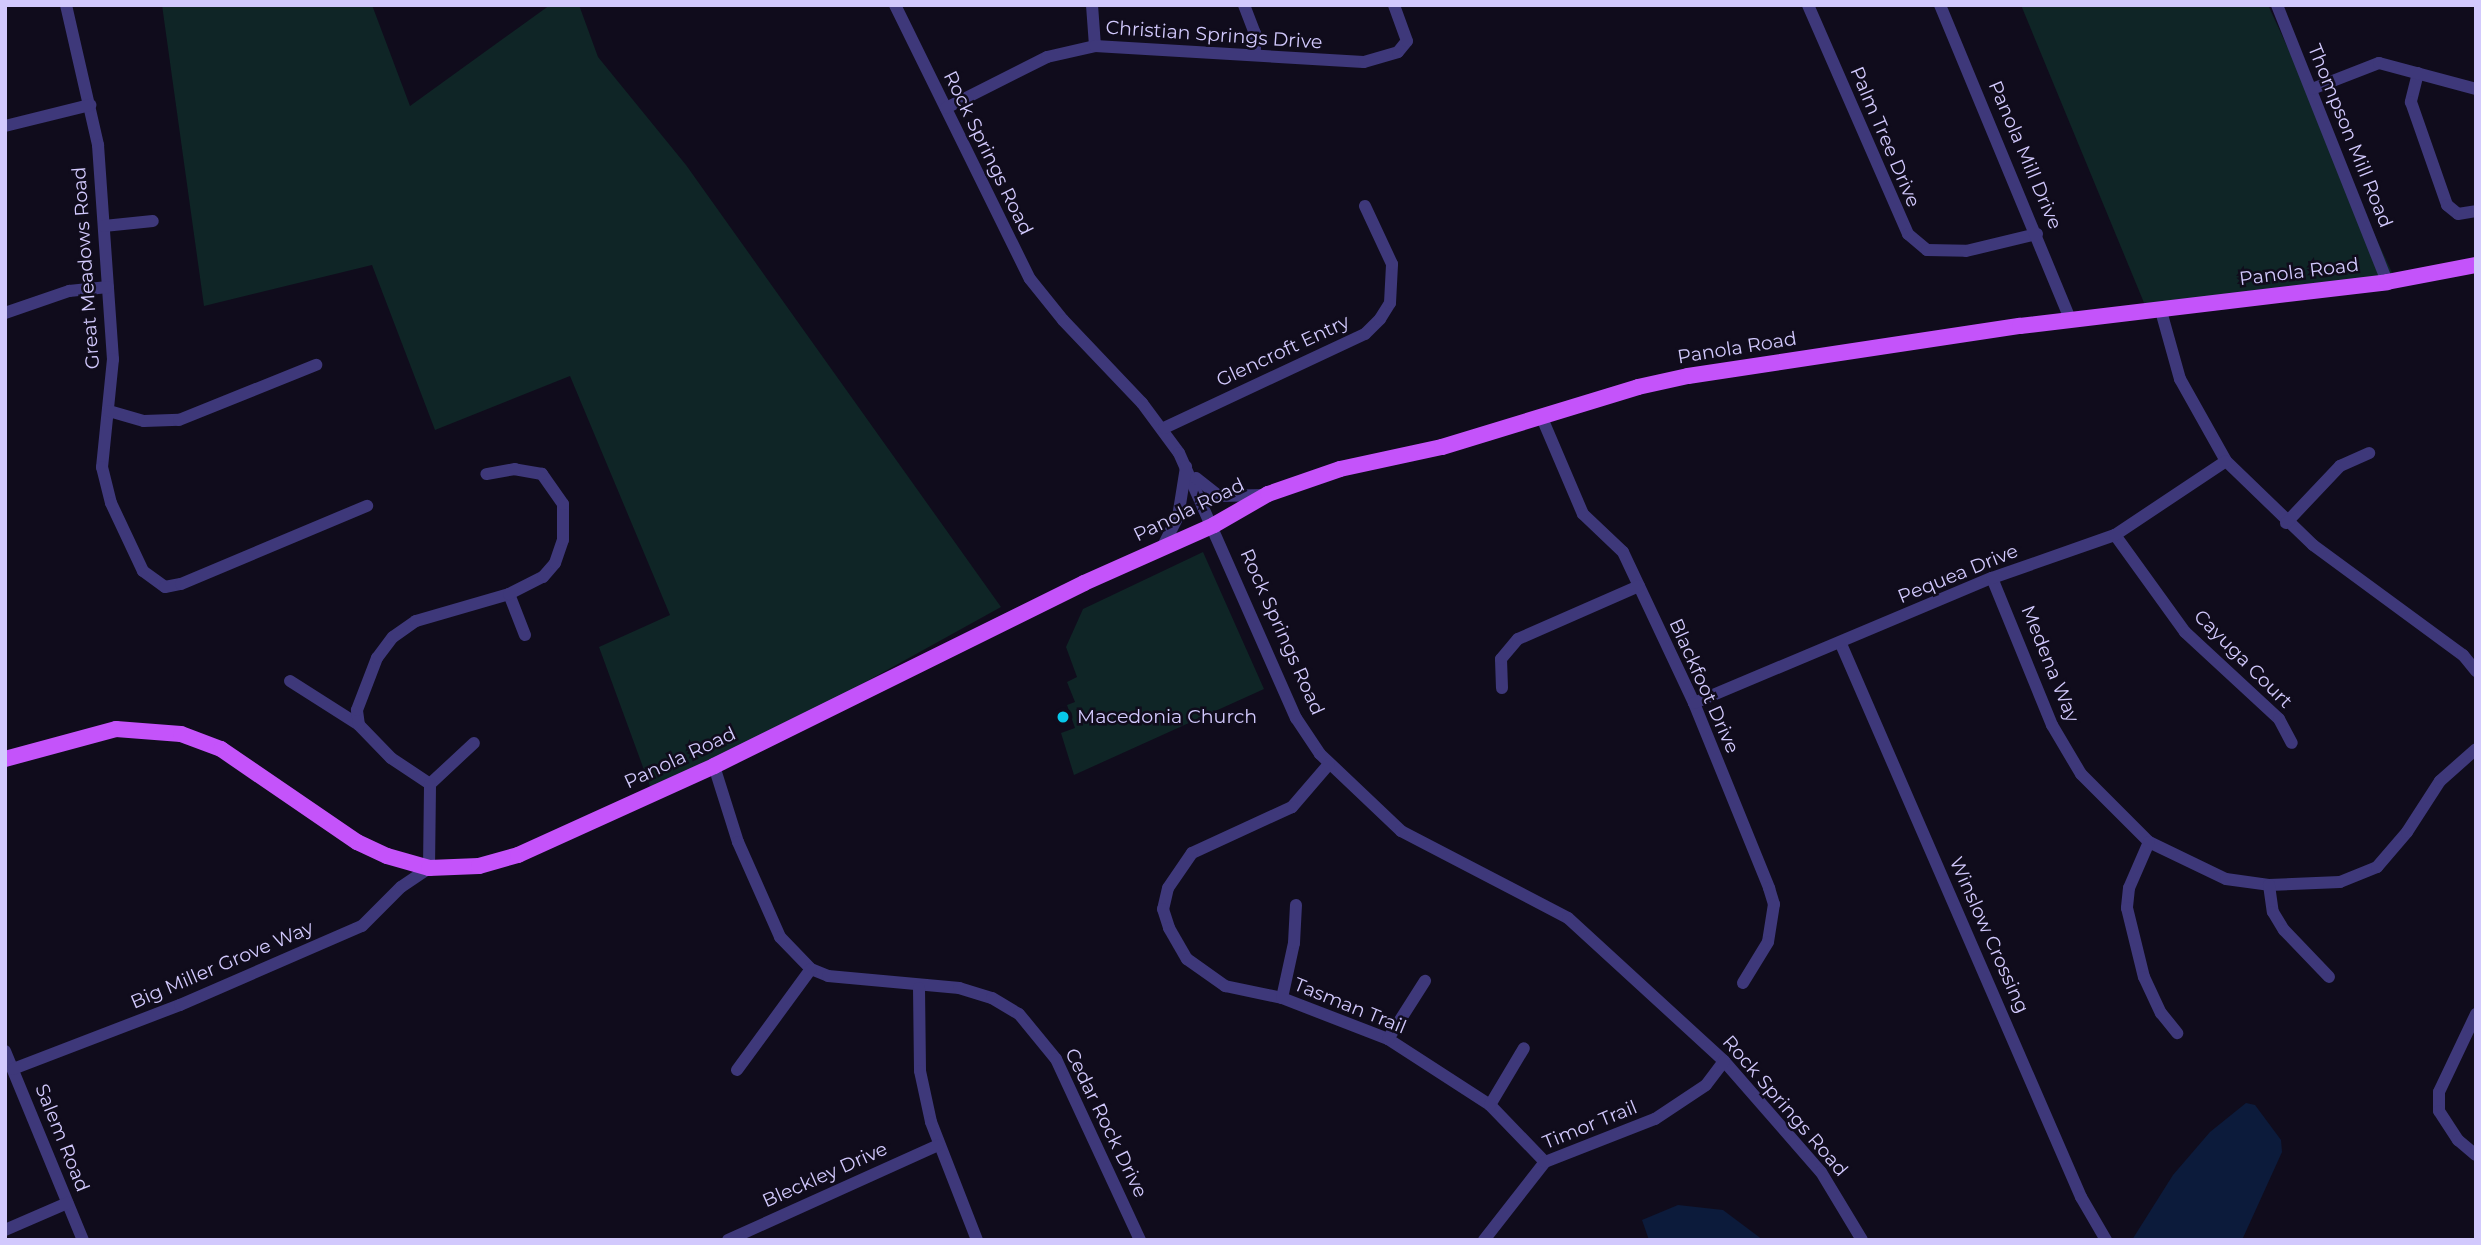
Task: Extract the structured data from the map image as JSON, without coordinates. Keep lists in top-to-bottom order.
{
  "streets": {
    "main road": ["Panola Road"],
    "street": [
      "Christian Springs Drive",
      "Thompson Mill Road",
      "Palm Tree Drive",
      "Rock Springs Road",
      "Panola Mill Drive",
      "Great Meadows Road",
      "Glencroft Entry",
      "Pequea Drive",
      "Cayuga Court",
      "Medena Way",
      "Blackfoot Drive",
      "Winslow Crossing",
      "Big Miller Grove Way",
      "Tasman Trail",
      "Cedar Rock Drive",
      "Timor Trail",
      "Salem Road",
      "Bleckley Drive"
    ]
  },
  "crossings": [
    ["Christian Springs Drive", "Rock Springs Road"],
    ["Thompson Mill Road", "Panola Road"],
    ["Palm Tree Drive", "Panola Mill Drive"],
    ["Rock Springs Road", "Panola Road"],
    ["Rock Springs Road", "Glencroft Entry"],
    ["Rock Springs Road", "Tasman Trail"],
    ["Rock Springs Road", "Timor Trail"],
    ["Panola Mill Drive", "Panola Road"],
    ["Panola Road", "Blackfoot Drive"],
    ["Panola Road", "Big Miller Grove Way"],
    ["Pequea Drive", "Cayuga Court"],
    ["Pequea Drive", "Medena Way"],
    ["Pequea Drive", "Blackfoot Drive"],
    ["Pequea Drive", "Winslow Crossing"],
    ["Big Miller Grove Way", "Salem Road"],
    ["Tasman Trail", "Timor Trail"]
  ],
  "places": ["Macedonia Church"]
}
